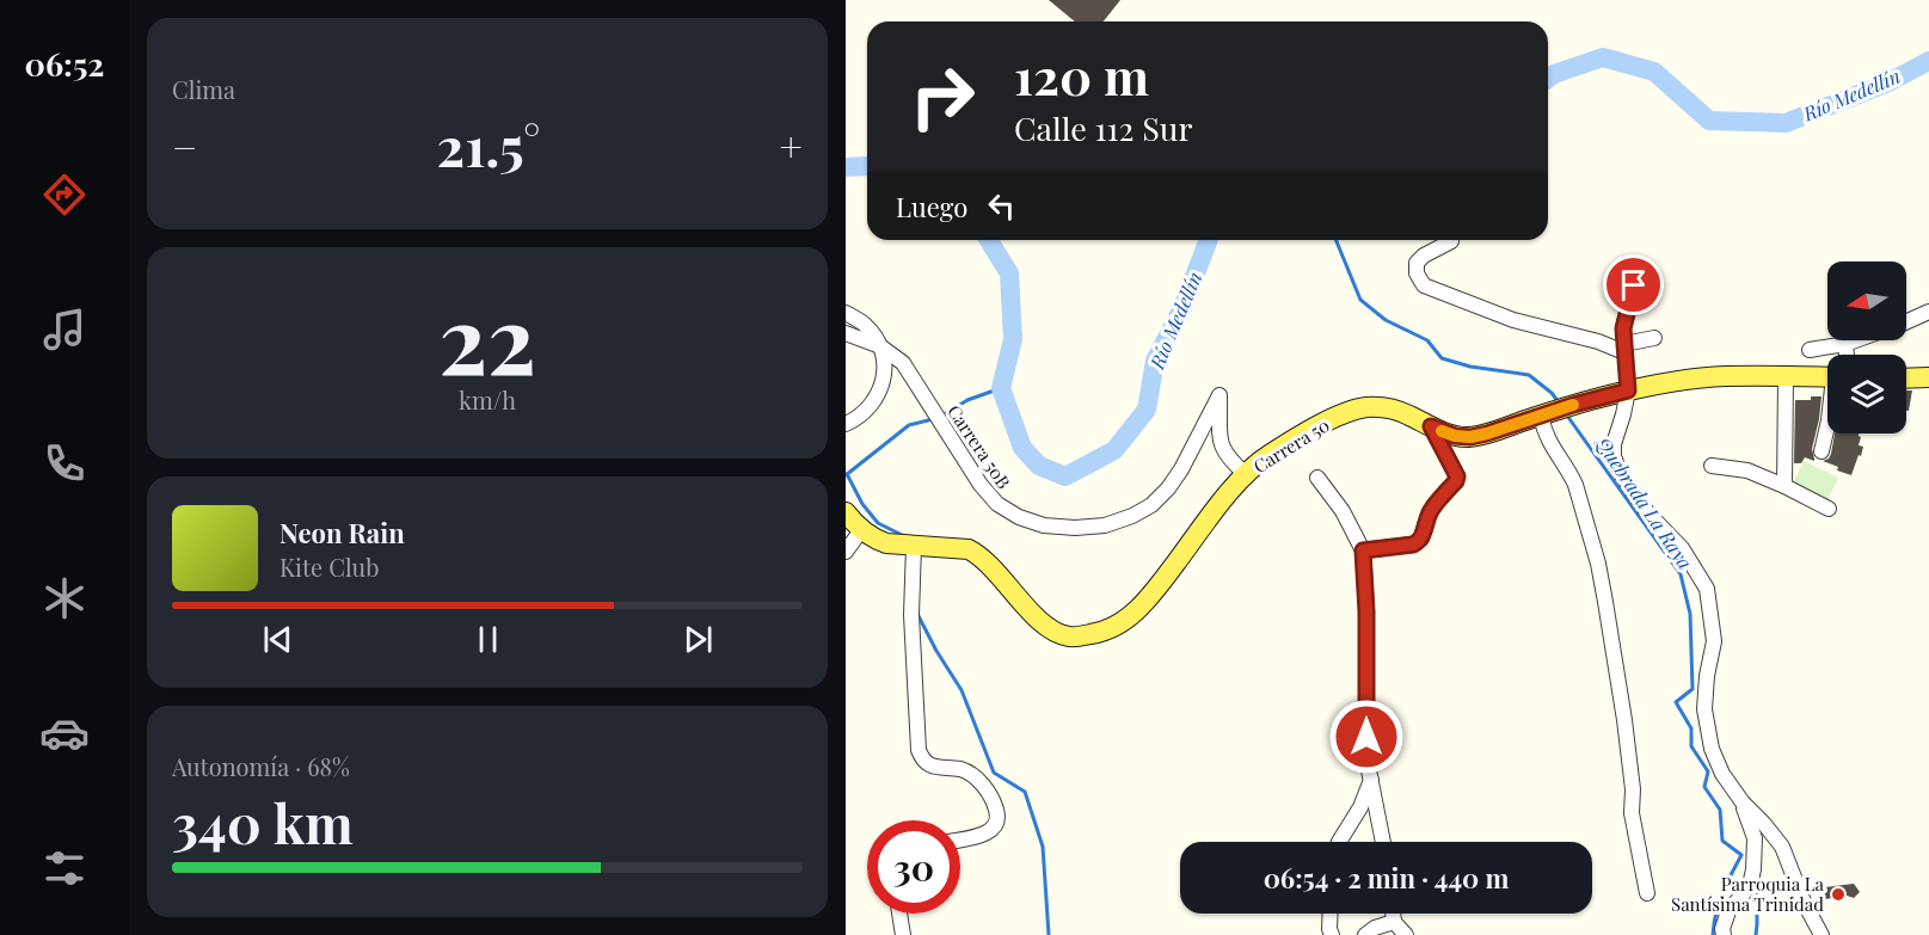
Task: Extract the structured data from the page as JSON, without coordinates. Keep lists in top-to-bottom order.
{
  "streets": {
    "main road": ["Carrera 50"],
    "street": ["Carrera 50B"]
  },
  "crossings": [
    ["Carrera 50", "Carrera 50B"]
  ],
  "water": ["Río Medellín", "Quebrada La Raya"],
  "places": ["Parroquia La Santísima Trinidad"],
  "north": "left",
  "page": {
    "tabs": "06:52",
    "tile": [
      "Clima",
      ["22", "km/h"],
      ["Autonomía · 68%", "340 km"]
    ],
    "turn": ["120 m", "Calle 112 Sur"],
    "heat": ["−", "21.5°", "+"],
    "then": "Luego",
    "song": ["Neon Rain", "Kite Club"],
    "limit": "30",
    "trip": "06:54 · 2 min · 440 m"
  }
}
